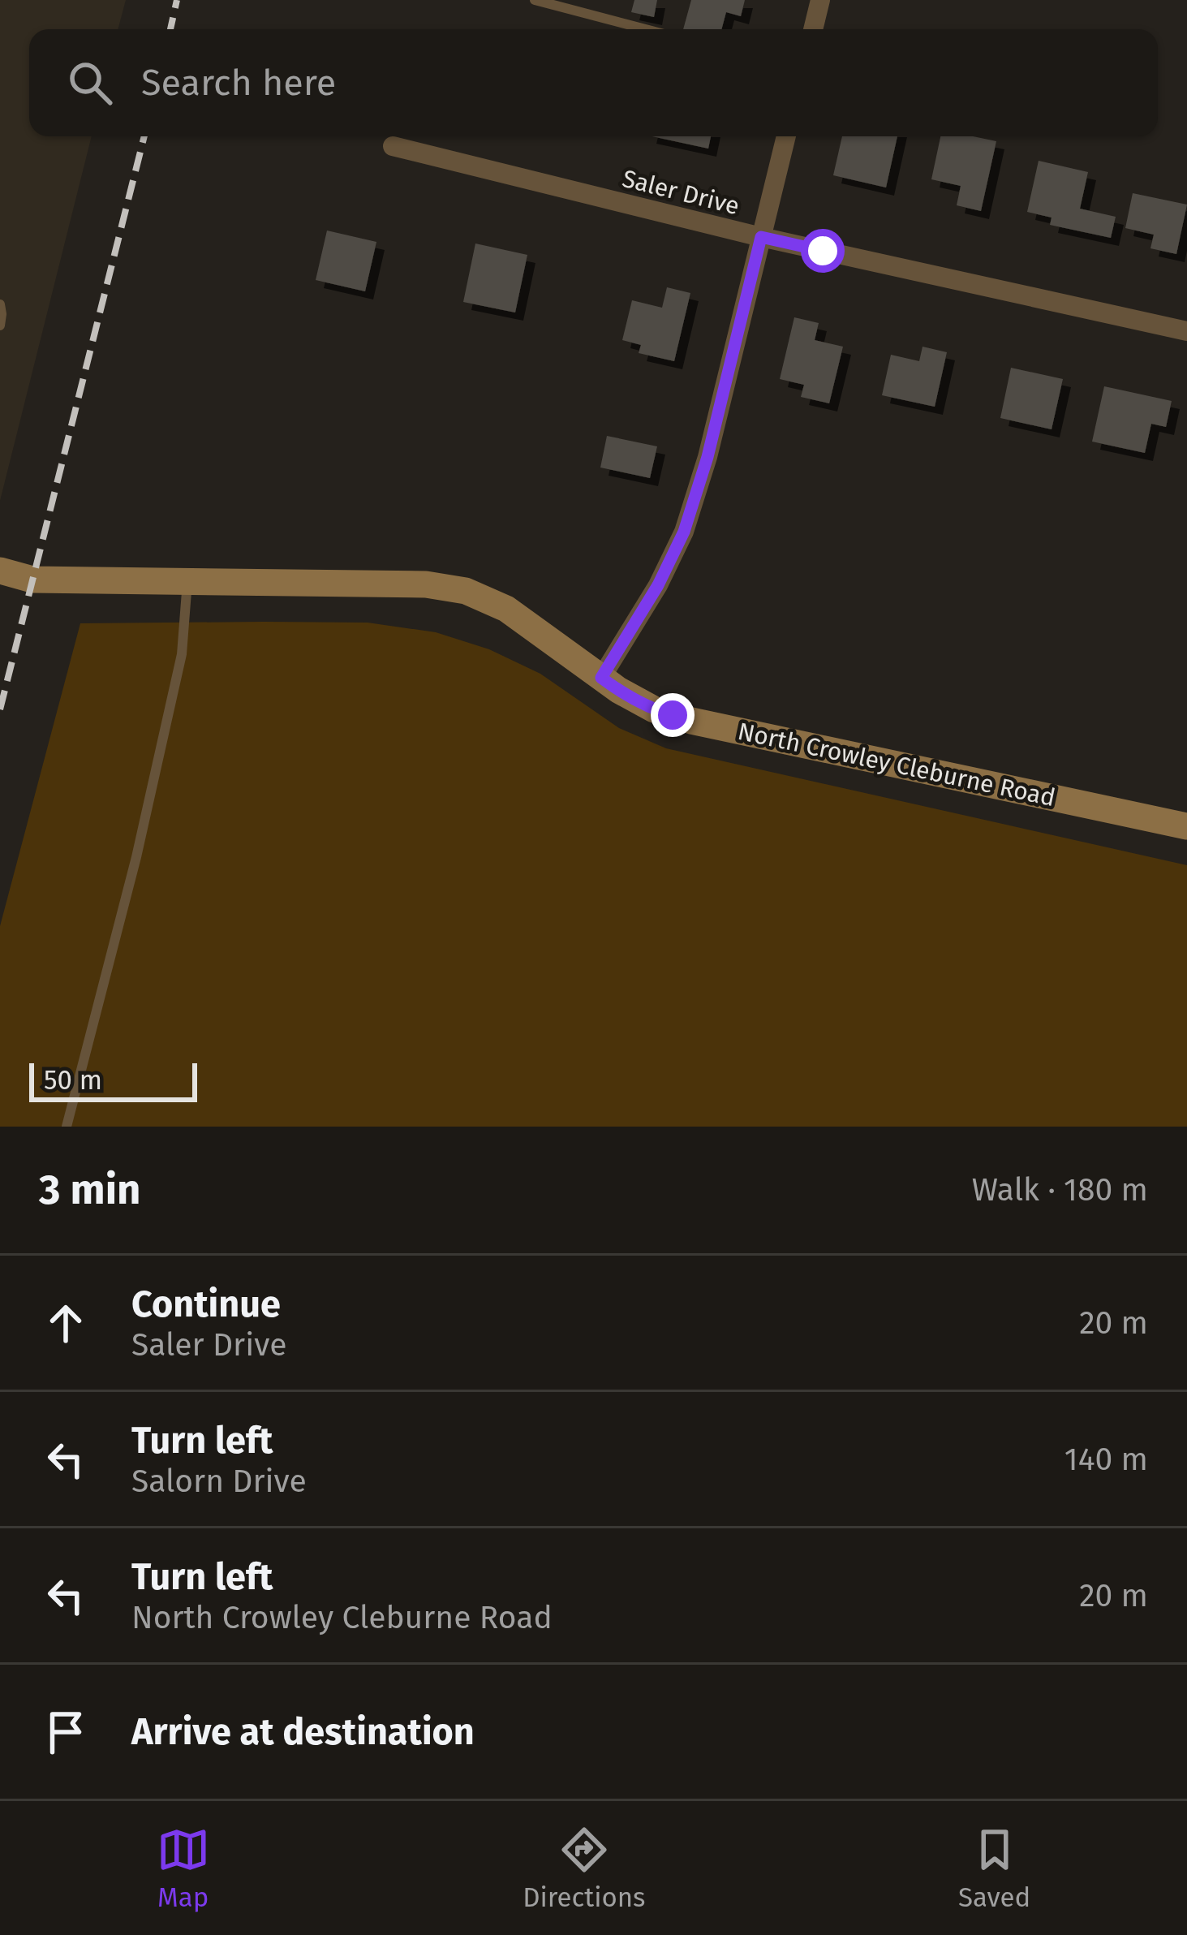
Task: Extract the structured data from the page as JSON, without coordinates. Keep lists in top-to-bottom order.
{
  "streets": {
    "street": ["Saler Drive", "North Crowley Cleburne Road"]
  },
  "scale_bar": "50 m",
  "page": {
    "search": "Search here",
    "scale": "50 m",
    "heading": ["3 min", "Walk · 180 m"],
    "list": [
      ["Continue", "Saler Drive", "20 m"],
      ["Turn left", "Salorn Drive", "140 m"],
      ["Turn left", "North Crowley Cleburne Road", "20 m"],
      "Arrive at destination"
    ],
    "nav": ["Map", "Directions", "Saved"]
  }
}
